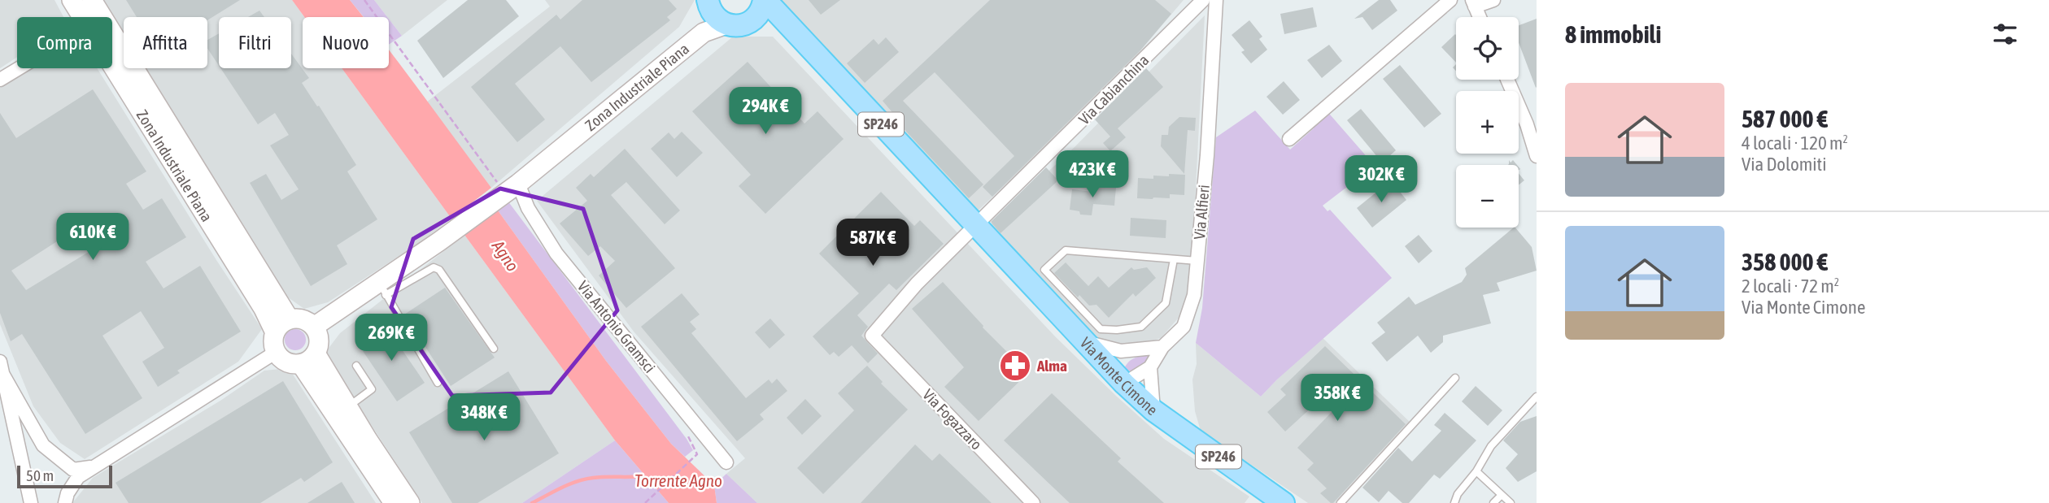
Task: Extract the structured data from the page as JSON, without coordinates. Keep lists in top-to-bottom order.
{
  "streets": {
    "main road": ["Zona Industriale Piana", "SP246", "Via Monte Cimone"],
    "street": [
      "Via Cabianchina",
      "Via Alfieri",
      "Via Antonio Gramsci",
      "Via Fogazzaro"
    ]
  },
  "crossings": [
    ["Zona Industriale Piana", "Via Antonio Gramsci"],
    ["Via Cabianchina", "SP246"],
    ["Via Cabianchina", "Via Monte Cimone"],
    ["Via Cabianchina", "Via Fogazzaro"],
    ["SP246", "Via Monte Cimone"]
  ],
  "water": ["Agno", "Torrente Agno"],
  "places": {
    "pharmacy": ["Alma"]
  },
  "scale_bar": "50 m",
  "page": {
    "heading": "8 immobili",
    "map_buttons": ["+", "−"],
    "chip": [
      "Compra",
      "Affitta",
      "Filtri",
      "Nuovo"
    ],
    "list": [
      {
        "name": "587 000 €",
        "note": "4 locali · 120 m² · Via Dolomiti"
      },
      {
        "name": "358 000 €",
        "note": "2 locali · 72 m² · Via Monte Cimone"
      }
    ],
    "price": [
      "294K €",
      "423K €",
      "302K €",
      "610K €",
      "587K €",
      "269K €",
      "358K €",
      "348K €"
    ],
    "scale": "50 m"
  }
}
